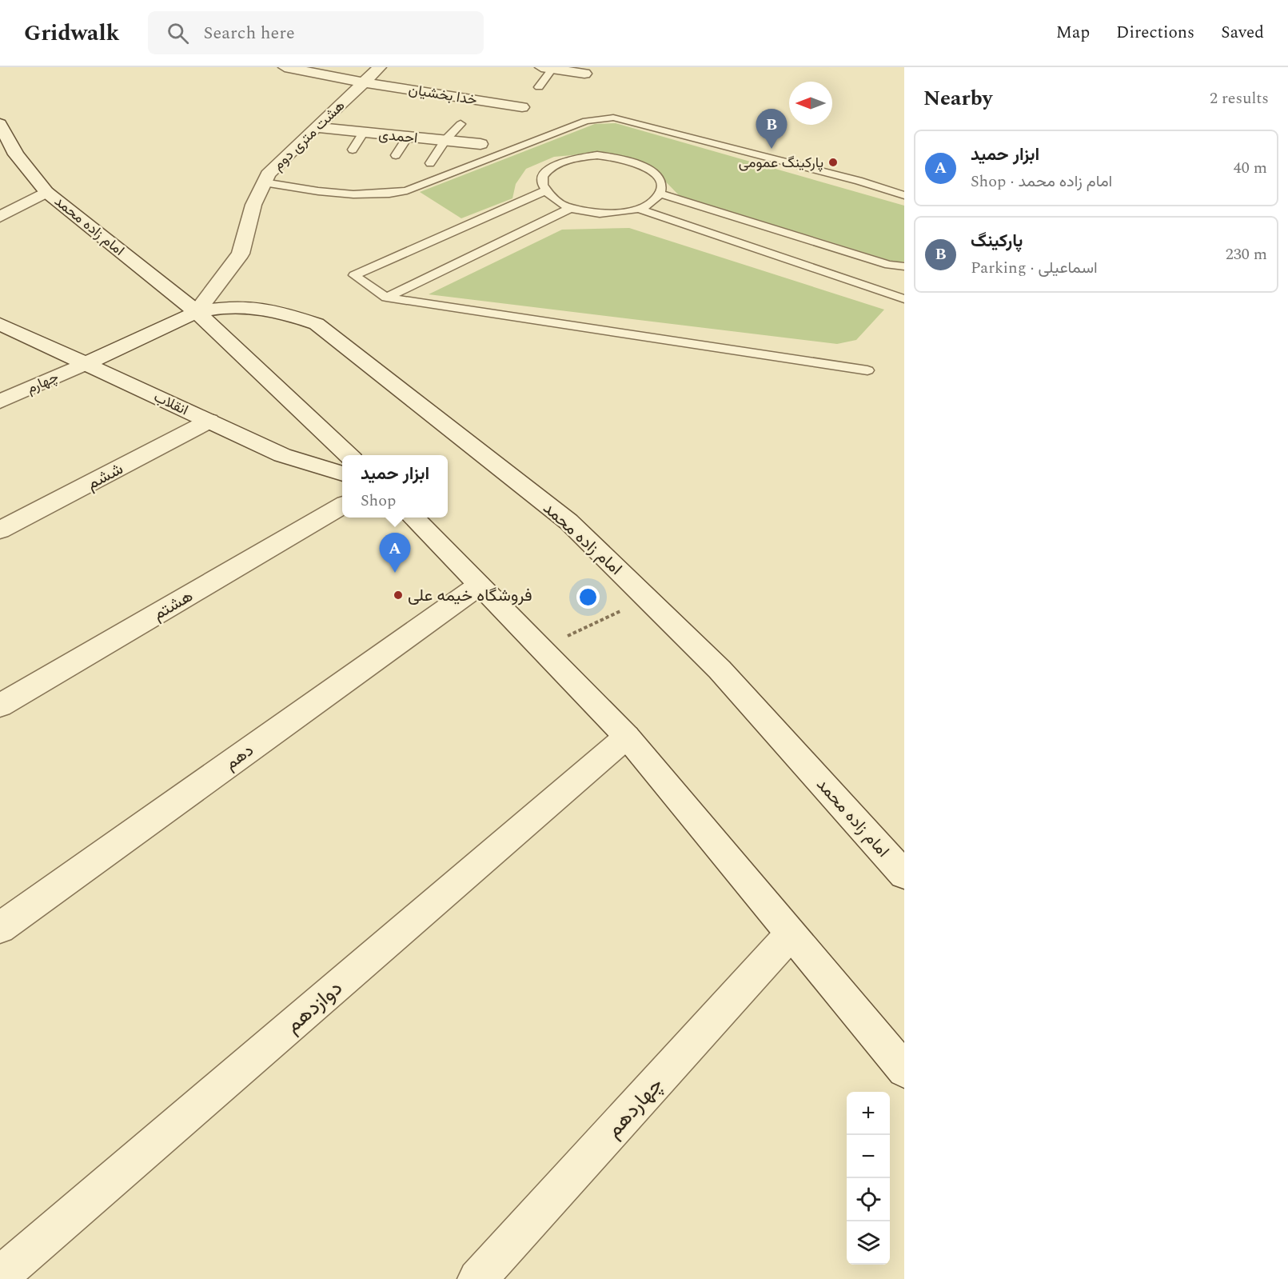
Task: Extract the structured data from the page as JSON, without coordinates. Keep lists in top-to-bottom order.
{
  "streets": {
    "street": [
      "خدا بخشیان",
      "هشت متری دوم",
      "احمدی",
      "امام زاده محمد",
      "چهارم",
      "انقلاب",
      "ششم",
      "هشتم",
      "دهم",
      "دوازدهم",
      "چهاردهم"
    ]
  },
  "crossings": [
    ["خدا بخشیان", "هشت متری دوم"],
    ["هشت متری دوم", "احمدی"],
    ["هشت متری دوم", "امام زاده محمد"],
    ["هشت متری دوم", "چهارم"],
    ["امام زاده محمد", "چهارم"],
    ["چهارم", "انقلاب"],
    ["انقلاب", "ششم"]
  ],
  "places": ["پارکینگ عمومی", "فروشگاه خیمه علی"],
  "north": "left",
  "page": {
    "header": "Gridwalk",
    "search": "Search here",
    "nav": ["Map", "Directions", "Saved"],
    "heading": ["Nearby", "2 results"],
    "pins": ["B", "A"],
    "list": [
      {
        "mark": "A",
        "name": "ابزار حمید",
        "note": "Shop · امام زاده محمد",
        "value": "40 m"
      },
      {
        "mark": "B",
        "name": "پارکینگ",
        "note": "Parking · اسماعیلی",
        "value": "230 m"
      }
    ],
    "popup": ["ابزار حمید", "Shop"],
    "map_buttons": ["+", "−"]
  }
}
